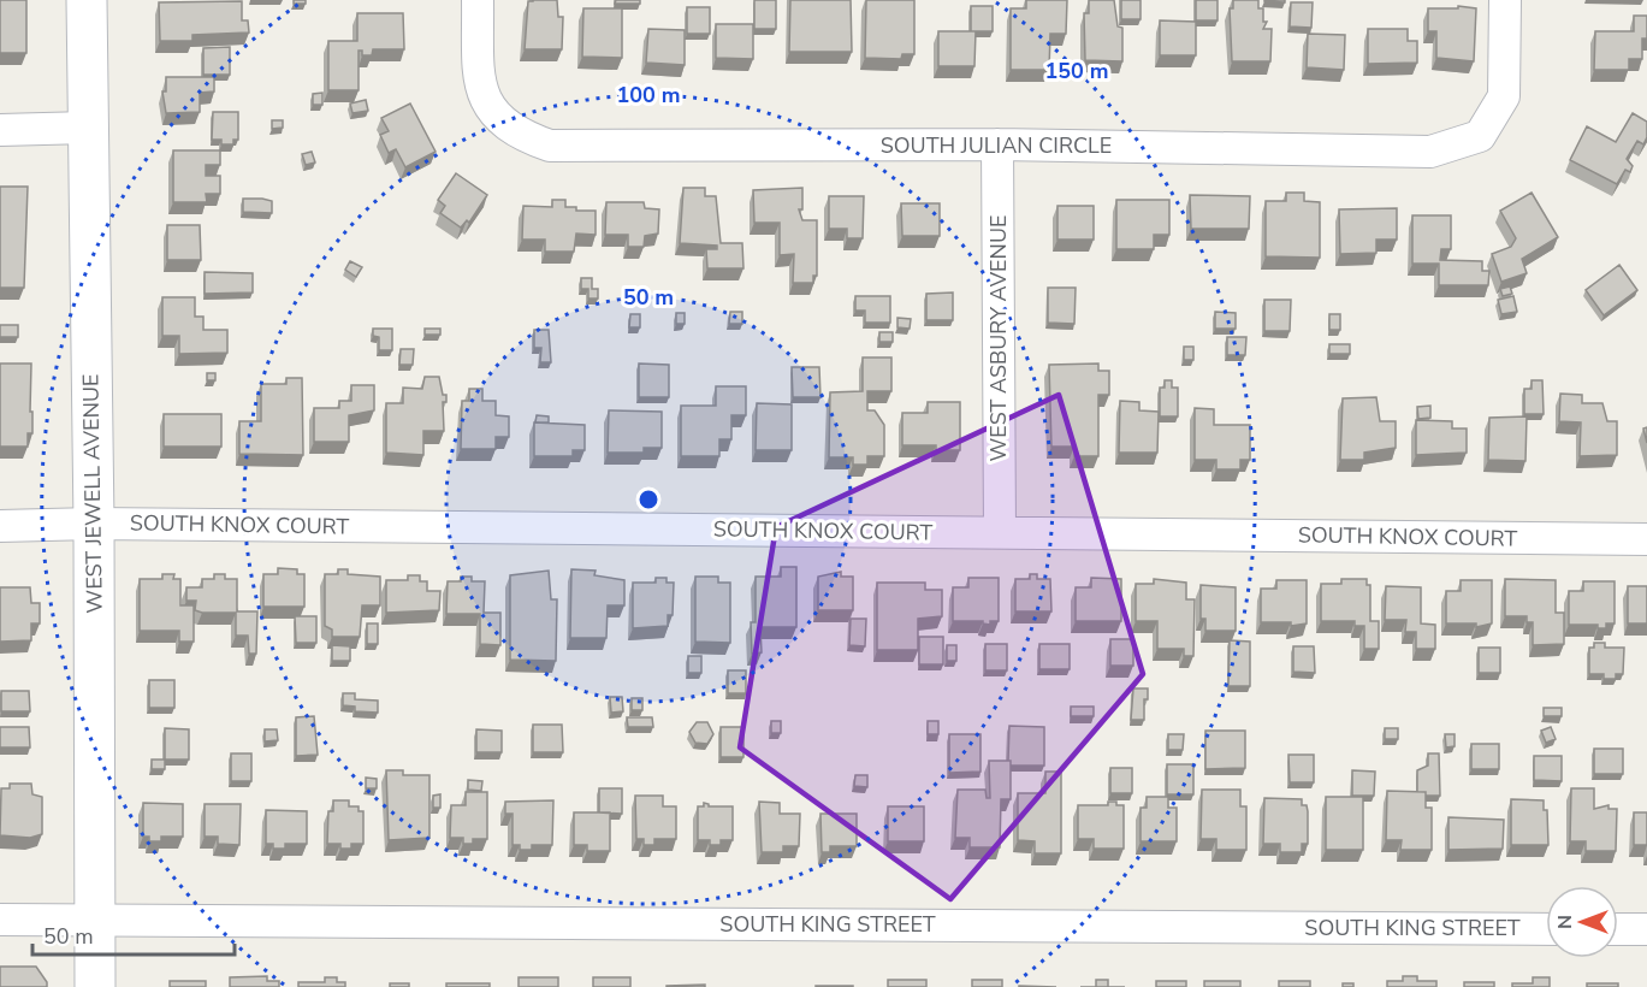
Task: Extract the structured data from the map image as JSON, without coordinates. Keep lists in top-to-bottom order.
{
  "streets": {
    "main road": ["WEST JEWELL AVENUE"],
    "street": [
      "SOUTH JULIAN CIRCLE",
      "WEST ASBURY AVENUE",
      "SOUTH KNOX COURT",
      "SOUTH KING STREET"
    ]
  },
  "crossings": [
    ["SOUTH JULIAN CIRCLE", "WEST ASBURY AVENUE"],
    ["WEST ASBURY AVENUE", "SOUTH KNOX COURT"],
    ["WEST JEWELL AVENUE", "SOUTH KNOX COURT"],
    ["WEST JEWELL AVENUE", "SOUTH KING STREET"]
  ],
  "scale_bar": "50 m",
  "north": "left",
  "rings": ["150 m", "100 m", "50 m"]
}
